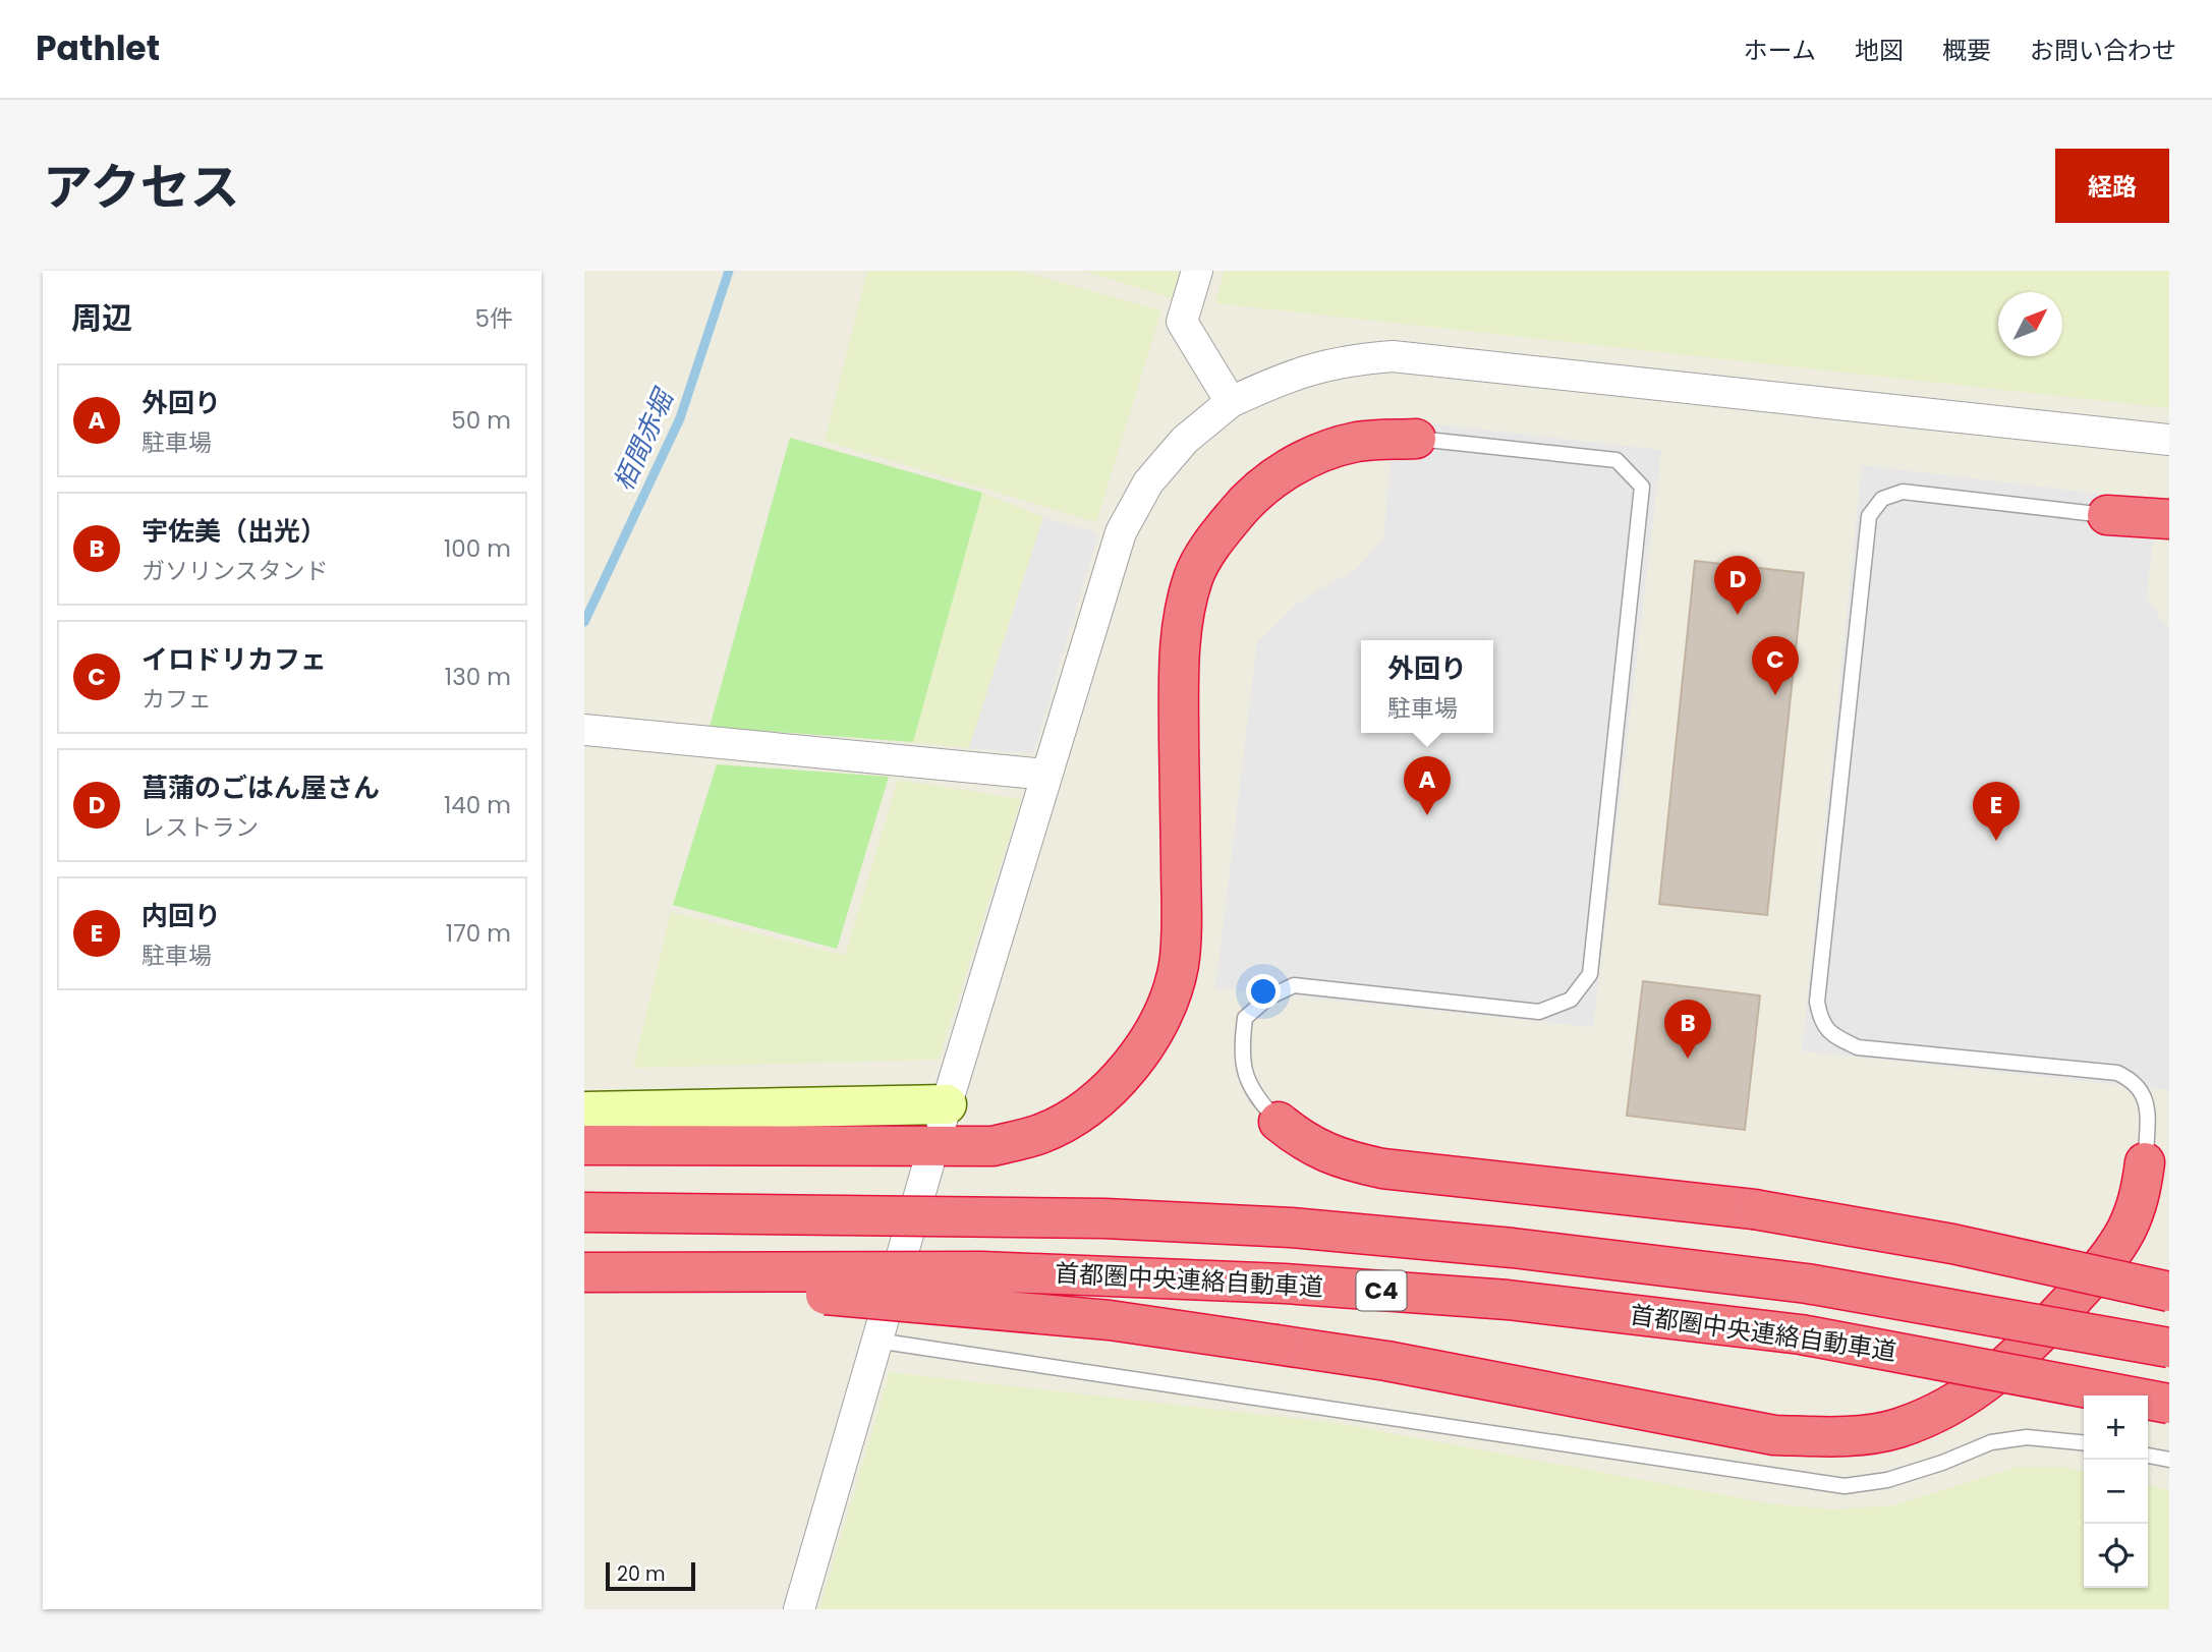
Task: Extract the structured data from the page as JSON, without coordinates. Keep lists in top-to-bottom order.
{
  "streets": {
    "highway": ["首都圏中央連絡自動車道", "C4"]
  },
  "water": ["栢間赤堀"],
  "scale_bar": "20 m",
  "north": "top right",
  "page": {
    "header": "Pathlet",
    "nav": [
      "ホーム",
      "地図",
      "概要",
      "お問い合わせ"
    ],
    "title": "アクセス",
    "buttons": "経路",
    "heading": ["周辺", "5件"],
    "list": [
      {
        "mark": "A",
        "name": "外回り",
        "note": "駐車場",
        "value": "50 m"
      },
      {
        "mark": "B",
        "name": "宇佐美（出光）",
        "note": "ガソリンスタンド",
        "value": "100 m"
      },
      {
        "mark": "C",
        "name": "イロドリカフェ",
        "note": "カフェ",
        "value": "130 m"
      },
      {
        "mark": "D",
        "name": "菖蒲のごはん屋さん",
        "note": "レストラン",
        "value": "140 m"
      },
      {
        "mark": "E",
        "name": "内回り",
        "note": "駐車場",
        "value": "170 m"
      }
    ],
    "pins": [
      "D",
      "C",
      "A",
      "E",
      "B"
    ],
    "popup": ["外回り", "駐車場"],
    "map_buttons": ["+", "−"],
    "scale": "20 m"
  }
}
